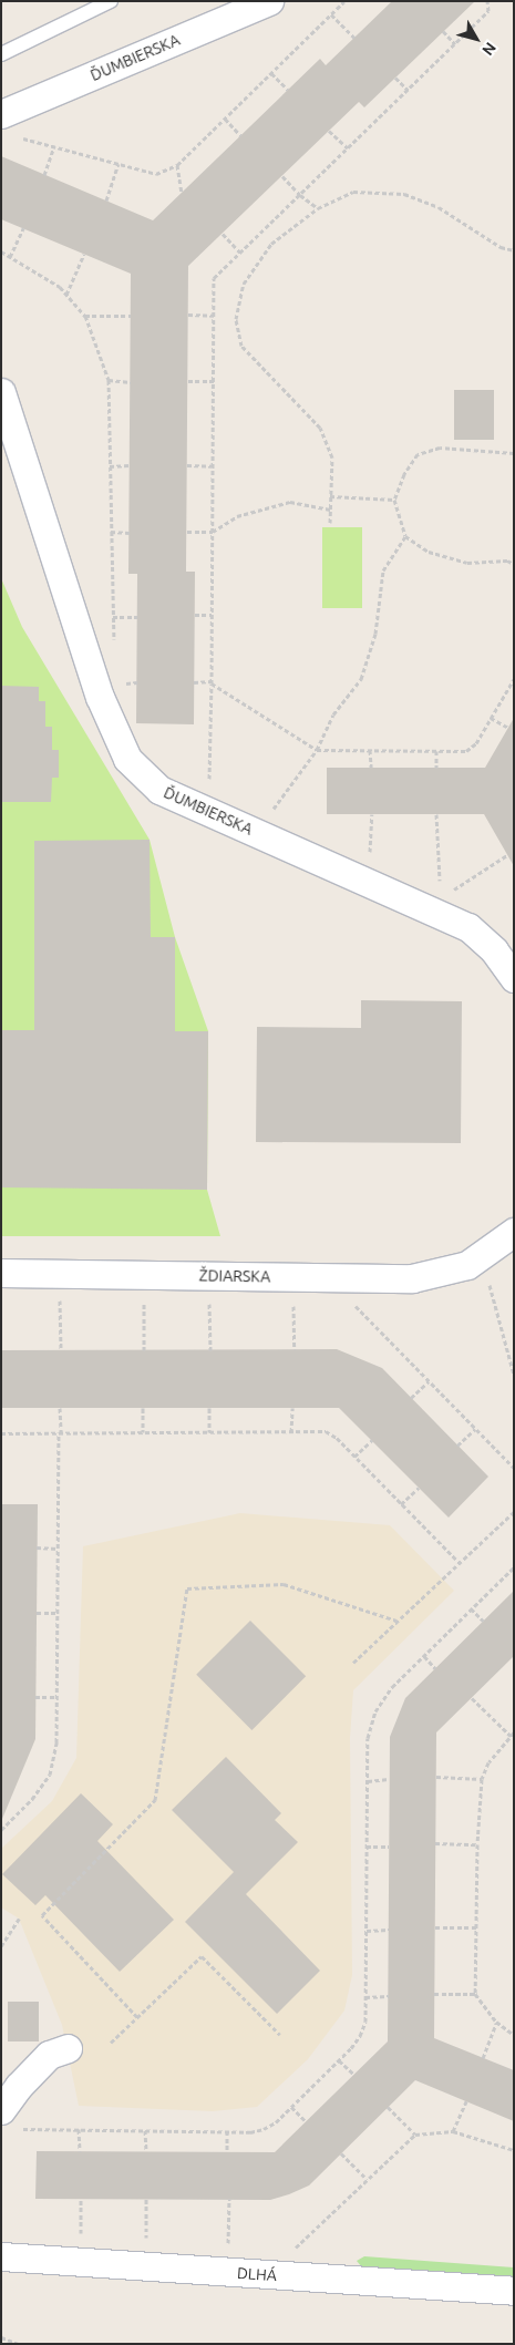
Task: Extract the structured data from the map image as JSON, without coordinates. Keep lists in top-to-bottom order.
{
  "streets": {
    "street": ["ĎUMBIERSKA", "ŽDIARSKA", "DLHÁ"]
  },
  "north": "bottom right"
}
